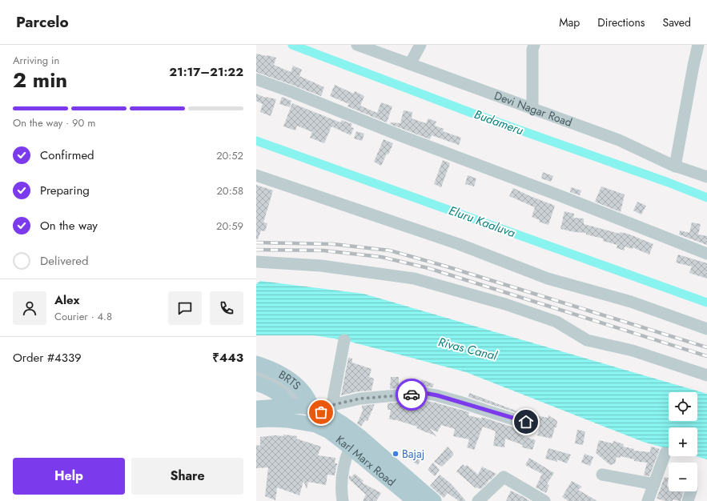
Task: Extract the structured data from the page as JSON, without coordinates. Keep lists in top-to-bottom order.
{
  "streets": {
    "main road": ["BRTS", "Karl Marx Road"],
    "street": ["Devi Nagar Road"]
  },
  "crossings": [
    ["BRTS", "Karl Marx Road"]
  ],
  "water": ["Budameru", "Eluru Kaaluva", "Rivas Canal"],
  "places": ["Bajaj"],
  "page": {
    "header": "Parcelo",
    "nav": ["Map", "Directions", "Saved"],
    "heading": ["2 min", "Arriving in", "21:17–21:22"],
    "panel": [
      "Alex",
      "Courier · 4.8",
      "Order #4339",
      "₹443"
    ],
    "bar": "On the way · 90 m",
    "list": [
      ["Confirmed", "20:52"],
      ["Preparing", "20:58"],
      ["On the way", "20:59"],
      "Delivered"
    ],
    "map_buttons": ["+", "−"],
    "buttons": ["Help", "Share"]
  }
}
